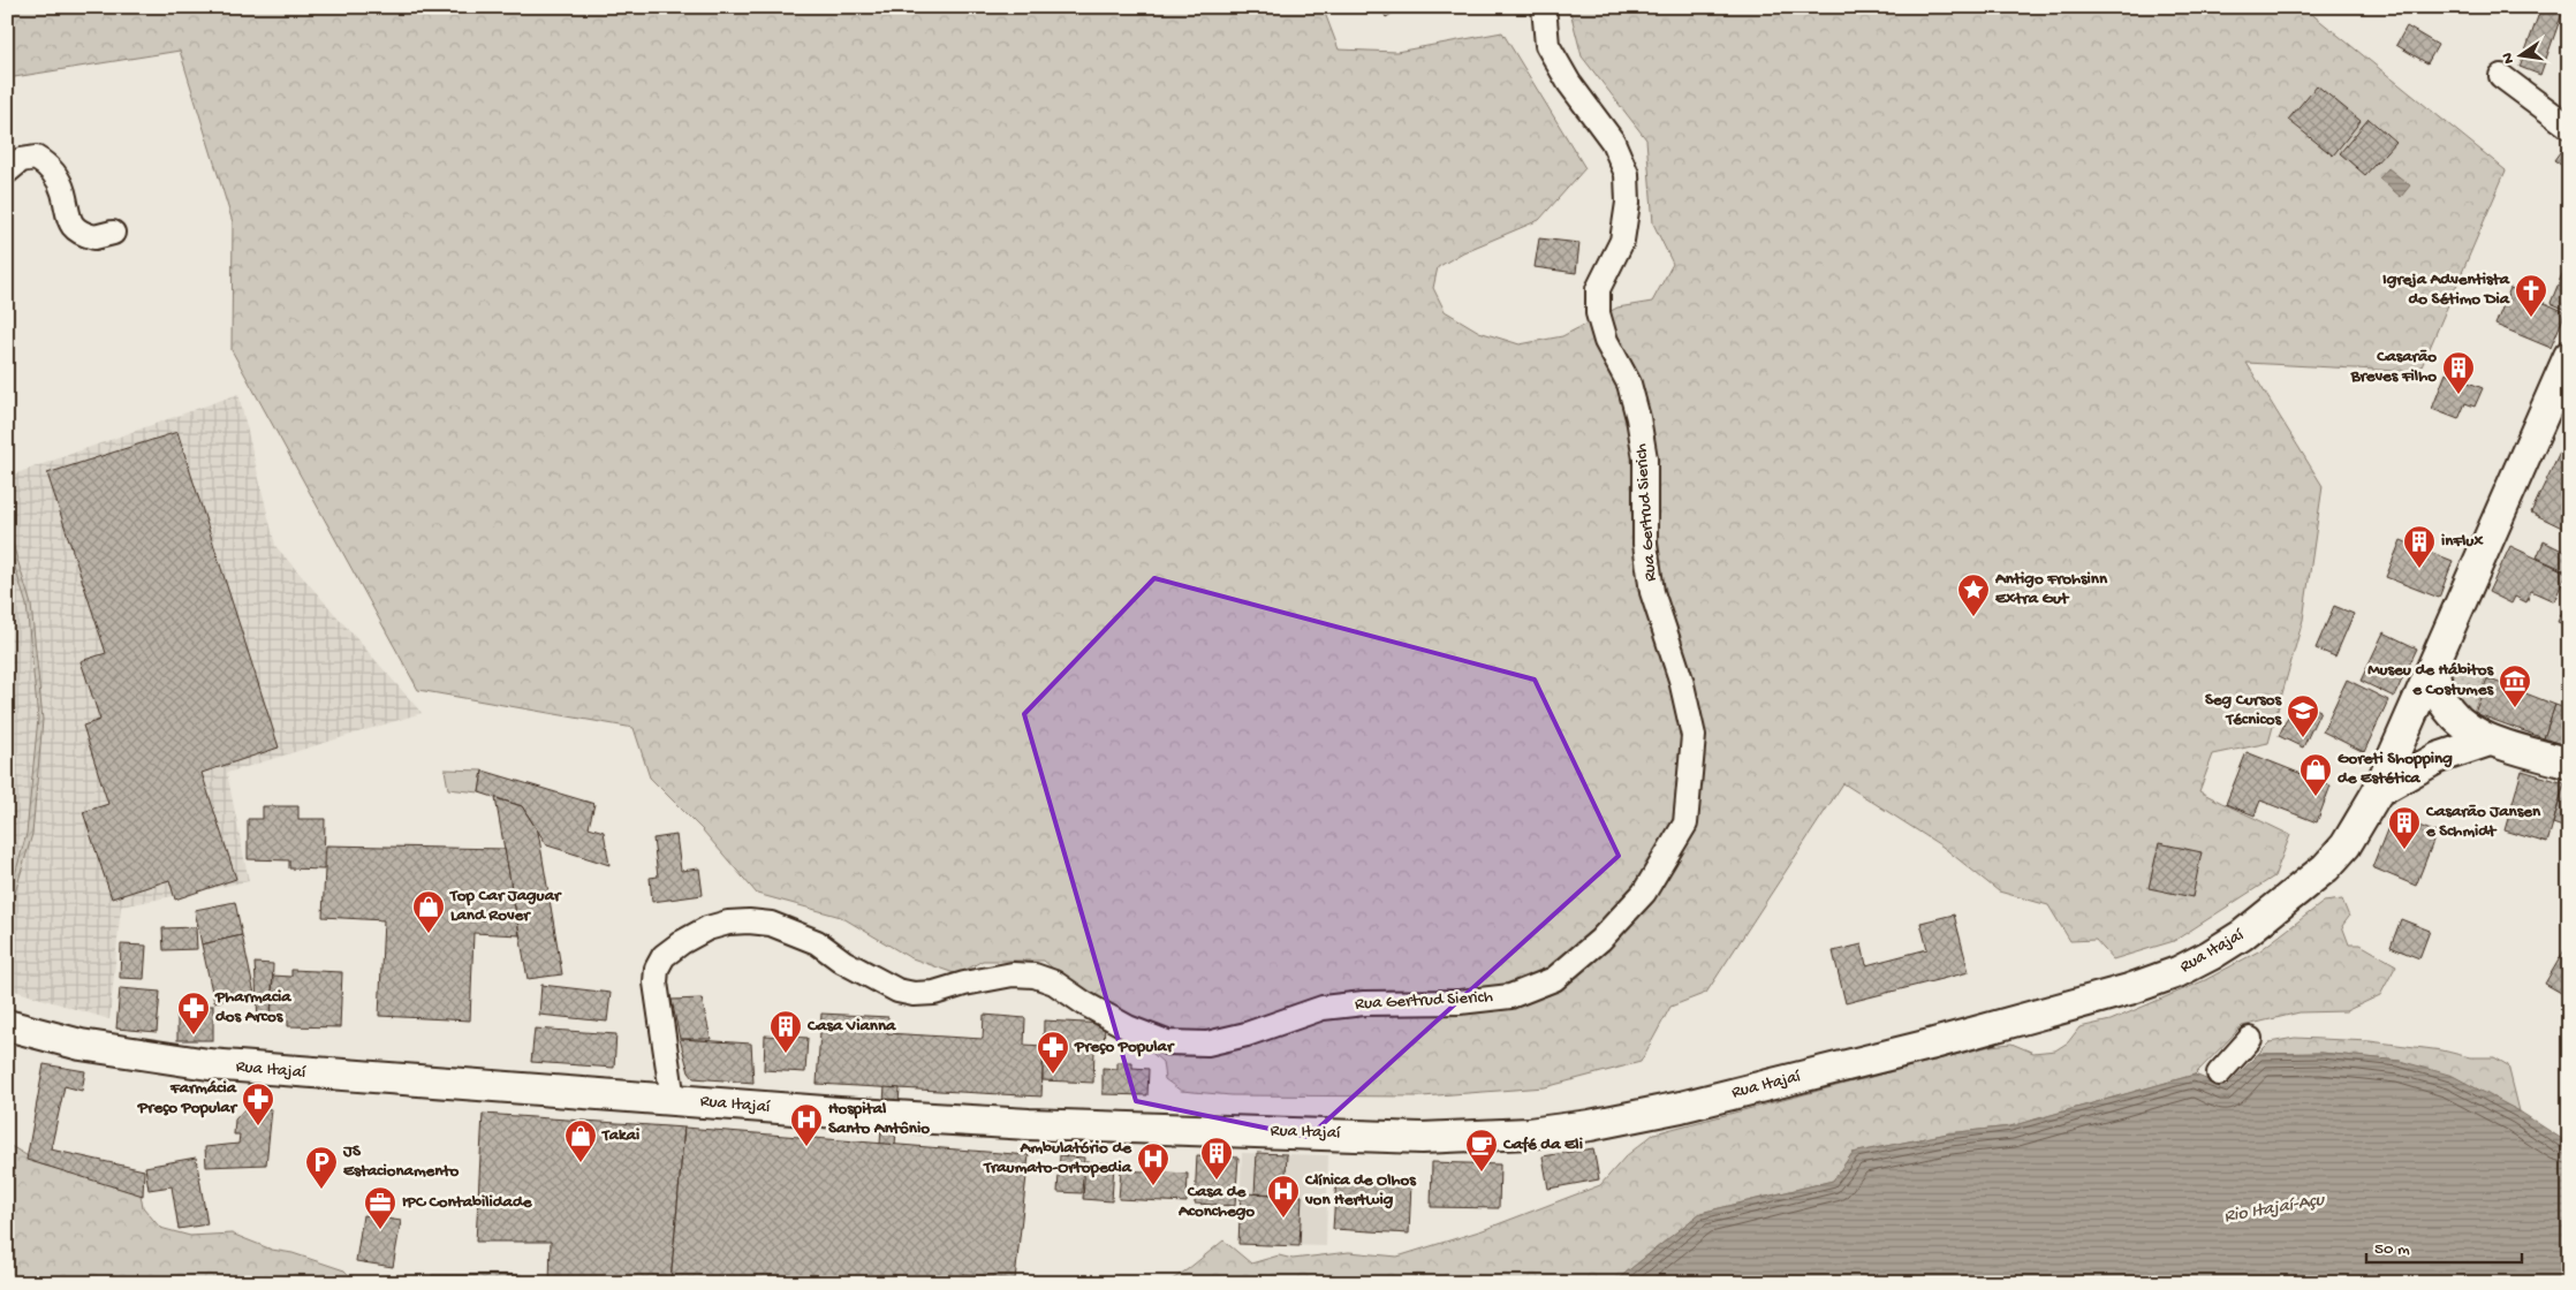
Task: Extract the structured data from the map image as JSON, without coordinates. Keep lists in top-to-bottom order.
{
  "streets": {
    "main road": ["Rua Itajaí"],
    "street": ["Rua Gertrud Sierich"]
  },
  "crossings": [
    ["Rua Gertrud Sierich", "Rua Itajaí"]
  ],
  "water": ["Rio Itajaí-Açu"],
  "places": {
    "church": ["Igreja Adventista do Sétimo Dia"],
    "building": [
      "Casarão Breves Filho",
      "inFlux",
      "Casarão Jansen e Schmidt",
      "Casa Vianna",
      "Casa de Aconchego"
    ],
    "place": ["Antigo Frohsinn Extra Gut"],
    "museum": ["Museu de Hábitos e Costumes"],
    "school or university": ["Seg Cursos Técnicos"],
    "shop": ["Goreti Shopping de Estética", "Top Car Jaguar Land Rover", "Takai"],
    "pharmacy": ["Pharmacia dos Arcos", "Preço Popular", "Farmácia Preço Popular"],
    "hospital": ["Hospital Santo Antônio", "Ambulatório de Traumato-Ortopedia", "Clínica de Olhos von Hertwig"],
    "cafe": ["Café da Eli"],
    "parking": ["JS Estacionamento"],
    "office": ["IPC Contabilidade"]
  },
  "scale_bar": "50 m",
  "north": "left"
}
